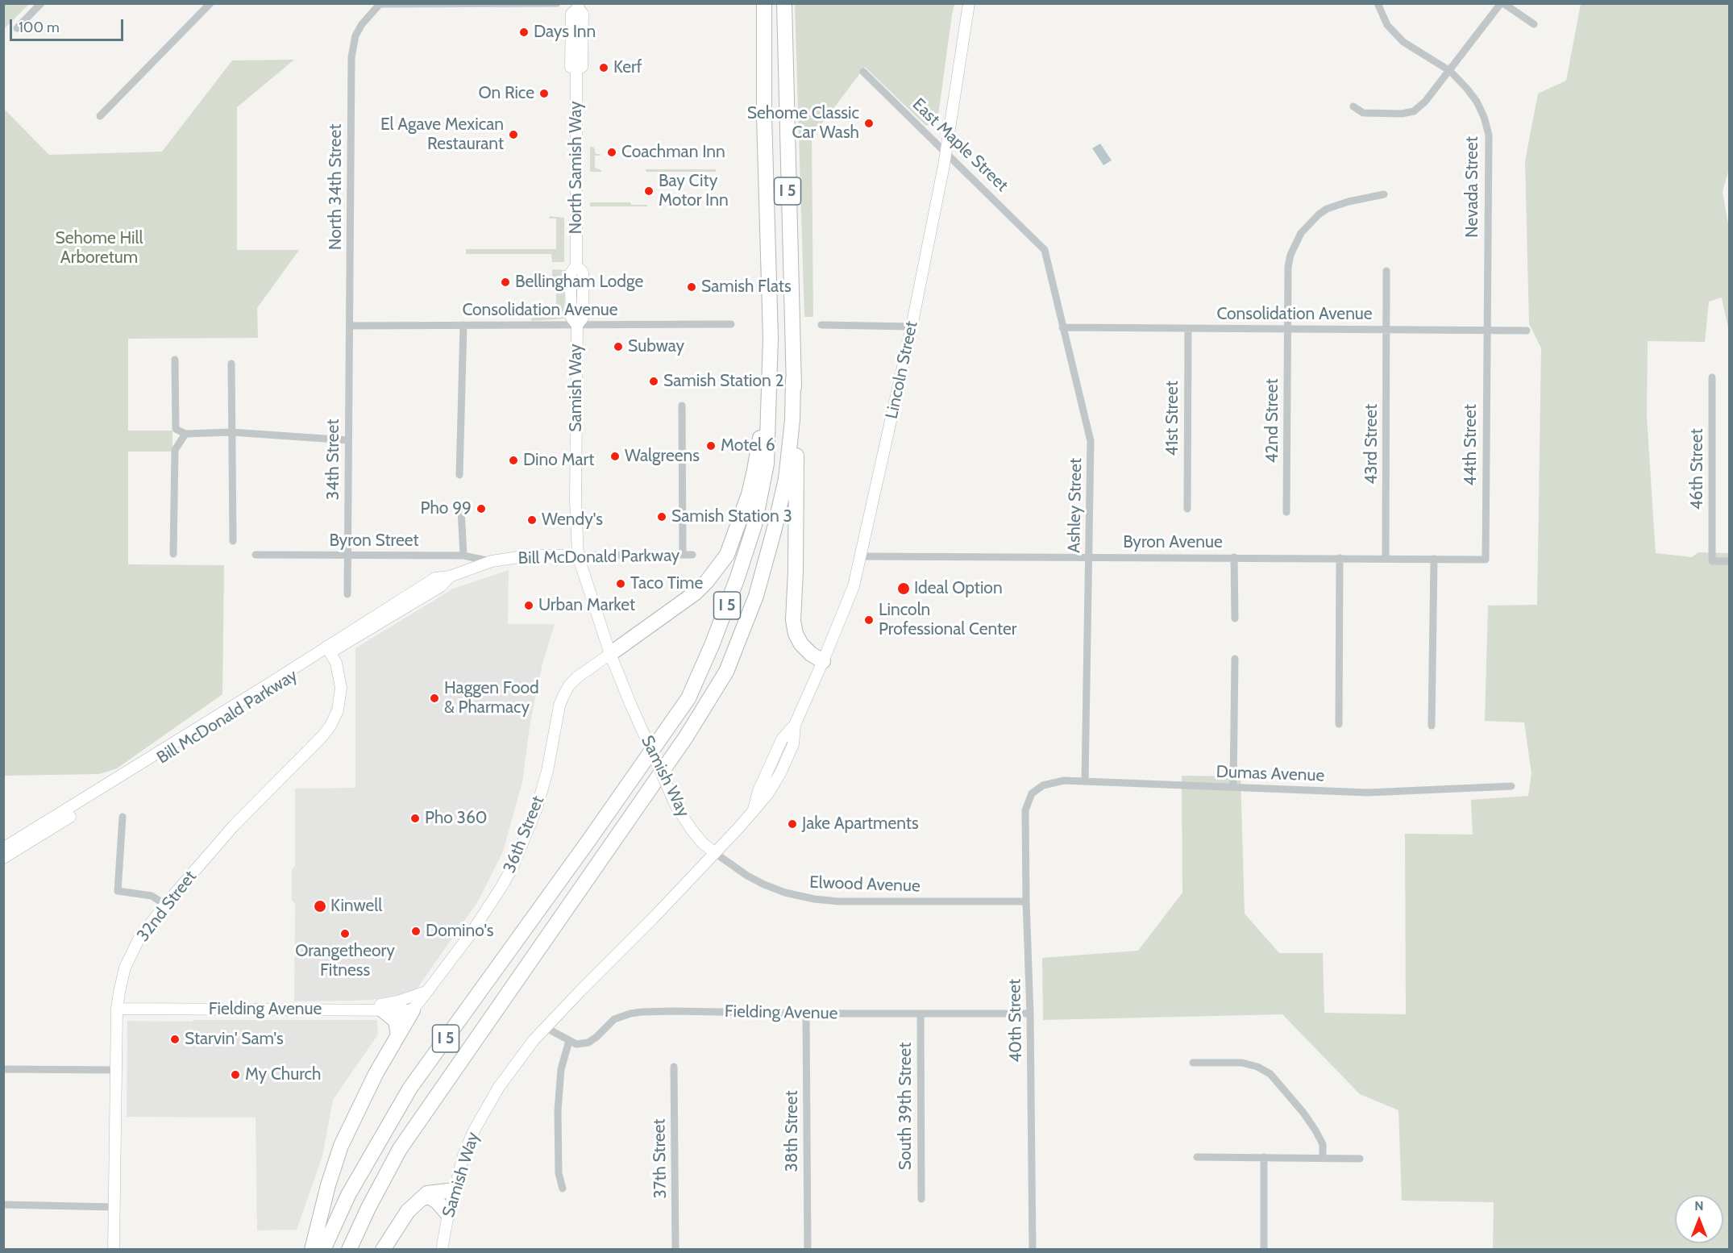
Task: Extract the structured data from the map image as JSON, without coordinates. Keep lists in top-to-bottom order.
{
  "streets": {
    "highway": ["I 5"],
    "main road": [
      "North Samish Way",
      "Lincoln Street",
      "Samish Way",
      "Bill McDonald Parkway",
      "36th Street",
      "32nd Street",
      "Fielding Avenue"
    ],
    "street": [
      "East Maple Street",
      "North 34th Street",
      "Nevada Street",
      "Consolidation Avenue",
      "41st Street",
      "42nd Street",
      "43rd Street",
      "44th Street",
      "34th Street",
      "46th Street",
      "Ashley Street",
      "Byron Street",
      "Byron Avenue",
      "Dumas Avenue",
      "Elwood Avenue",
      "40th Street",
      "South 39th Street",
      "38th Street",
      "37th Street"
    ]
  },
  "crossings": [
    ["East Maple Street", "Lincoln Street"],
    ["East Maple Street", "Ashley Street"],
    ["North Samish Way", "Consolidation Avenue"],
    ["North Samish Way", "Samish Way"],
    ["North 34th Street", "Consolidation Avenue"],
    ["North 34th Street", "34th Street"],
    ["Nevada Street", "Consolidation Avenue"],
    ["Nevada Street", "44th Street"],
    ["Consolidation Avenue", "Samish Way"],
    ["Consolidation Avenue", "41st Street"],
    ["Consolidation Avenue", "42nd Street"],
    ["Consolidation Avenue", "43rd Street"],
    ["Consolidation Avenue", "44th Street"],
    ["Consolidation Avenue", "34th Street"],
    ["Consolidation Avenue", "Ashley Street"],
    ["Lincoln Street", "Samish Way"],
    ["Lincoln Street", "Byron Avenue"],
    ["Lincoln Street", "Elwood Avenue"],
    ["Samish Way", "Bill McDonald Parkway"],
    ["Samish Way", "36th Street"],
    ["Samish Way", "Elwood Avenue"],
    ["43rd Street", "Byron Avenue"],
    ["44th Street", "Byron Avenue"],
    ["34th Street", "Byron Street"],
    ["Ashley Street", "Byron Avenue"],
    ["Ashley Street", "Dumas Avenue"],
    ["Byron Street", "Bill McDonald Parkway"],
    ["Bill McDonald Parkway", "32nd Street"],
    ["Dumas Avenue", "40th Street"],
    ["36th Street", "Fielding Avenue"],
    ["Elwood Avenue", "40th Street"],
    ["32nd Street", "Fielding Avenue"],
    ["Fielding Avenue", "40th Street"],
    ["Fielding Avenue", "South 39th Street"],
    ["Fielding Avenue", "38th Street"]
  ],
  "parks": ["Sehome Hill Arboretum"],
  "places": [
    "Days Inn",
    "Kerf",
    "On Rice",
    "Sehome Classic Car Wash",
    "El Agave Mexican Restaurant",
    "Coachman Inn",
    "Bay City Motor Inn",
    "Bellingham Lodge",
    "Samish Flats",
    "Subway",
    "Samish Station 2",
    "Motel 6",
    "Walgreens",
    "Dino Mart",
    "Pho 99",
    "Samish Station 3",
    "Wendy's",
    "Taco Time",
    "Ideal Option",
    "Urban Market",
    "Lincoln Professional Center",
    "Haggen Food & Pharmacy",
    "Pho 360",
    "Jake Apartments",
    "Kinwell",
    "Domino's",
    "Orangetheory Fitness",
    "Starvin' Sam's",
    "My Church"
  ],
  "scale_bar": "100 m",
  "north": "top"
}
